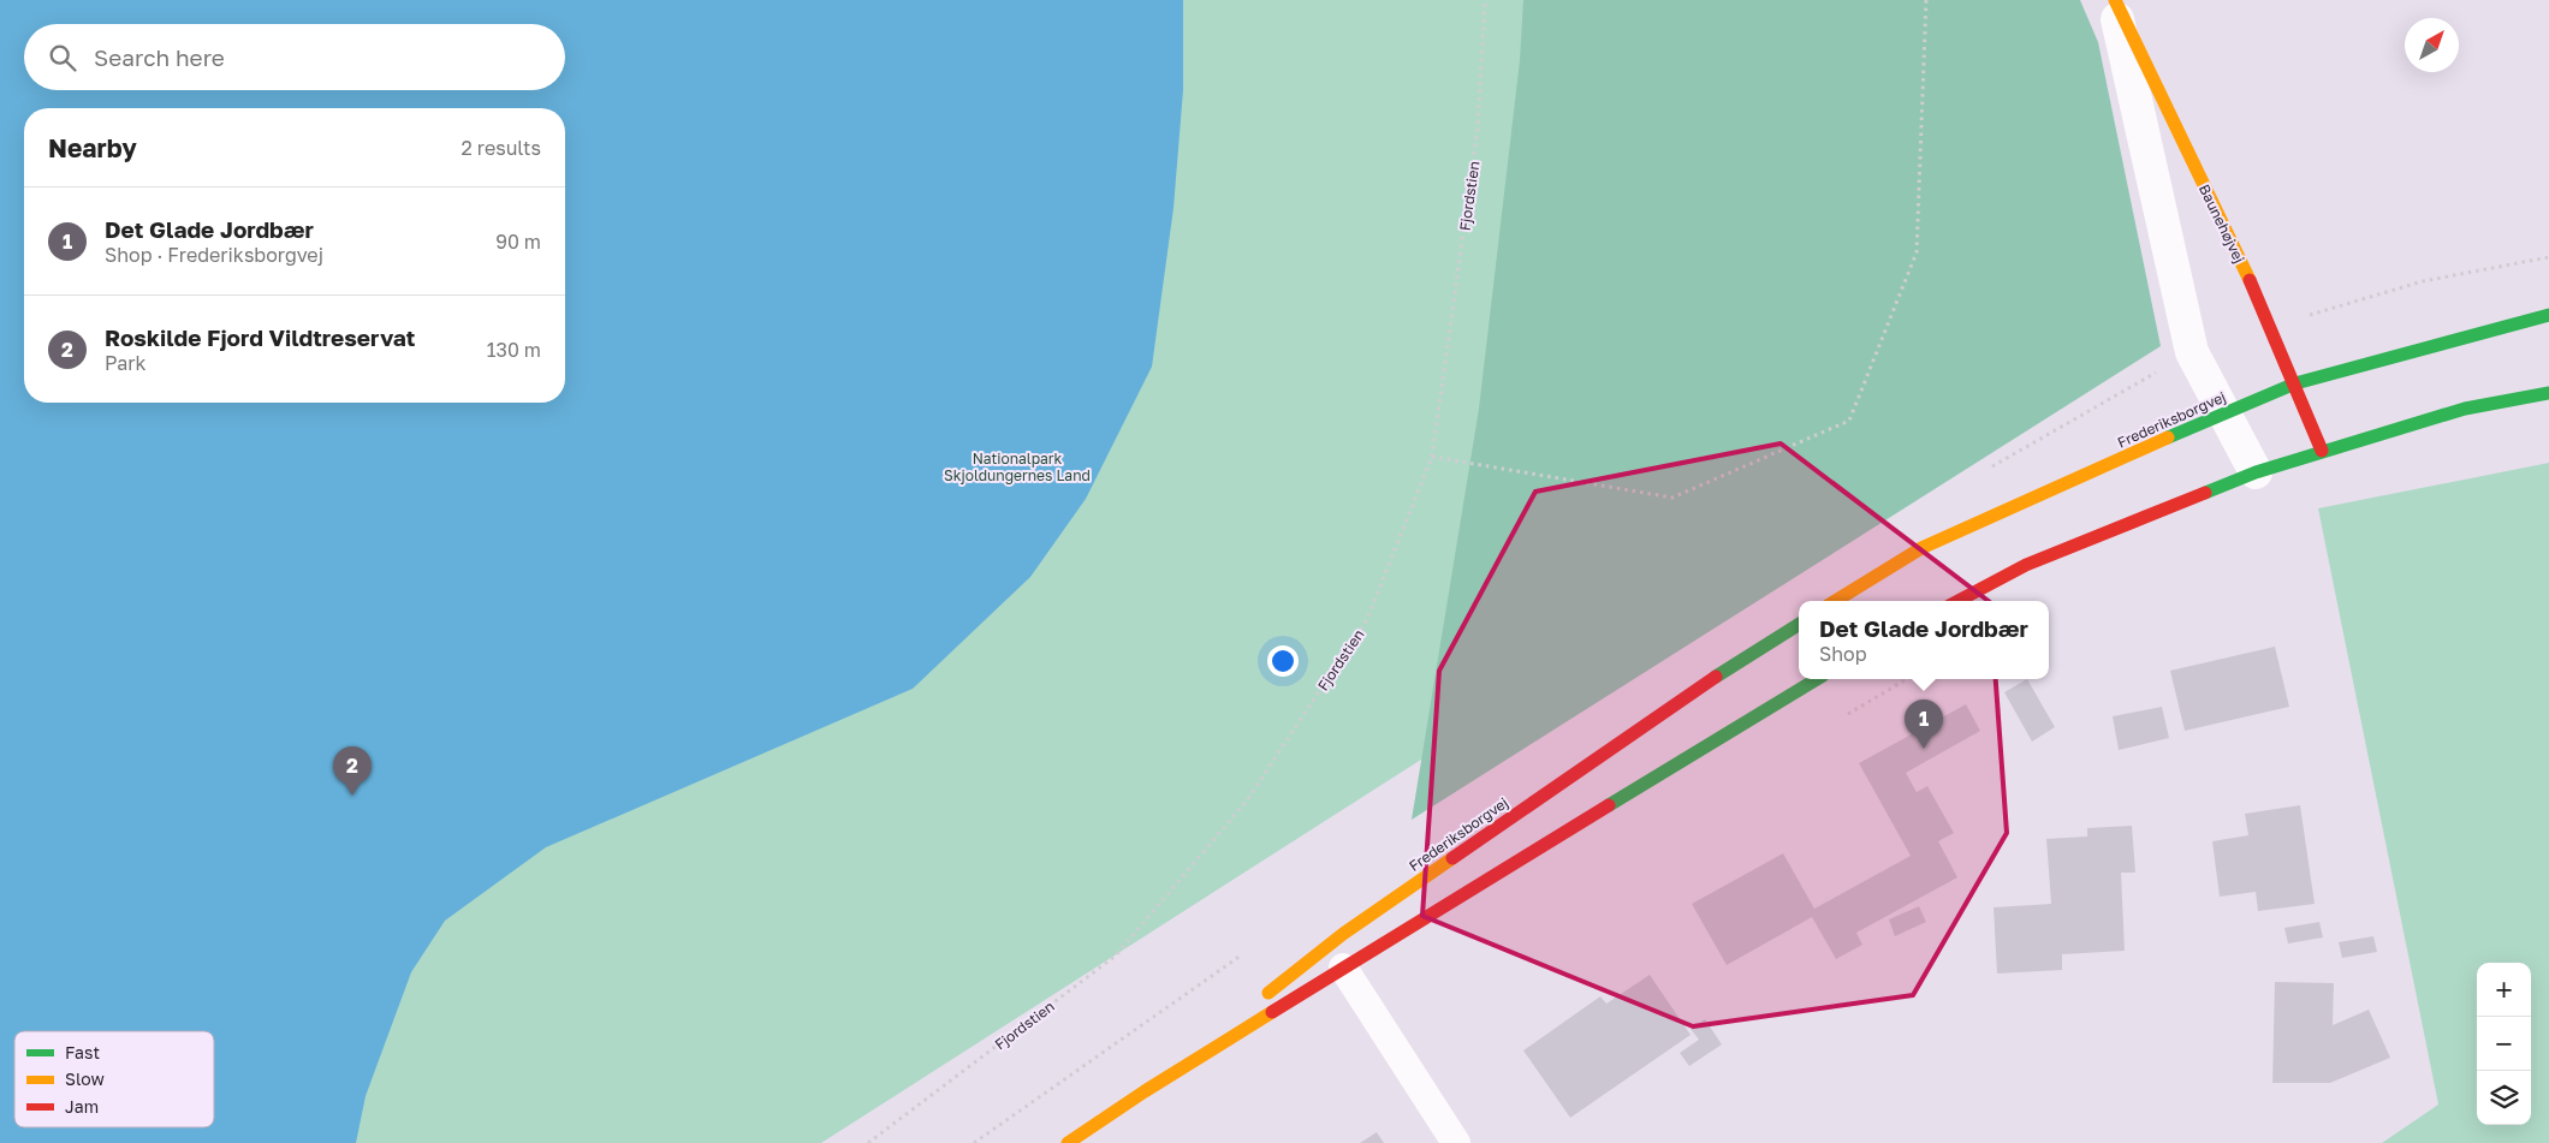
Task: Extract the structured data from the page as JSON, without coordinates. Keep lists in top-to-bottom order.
{
  "streets": {
    "street": ["Baunehøjvej", "Frederiksborgvej"],
    "path": ["Fjordstien"]
  },
  "crossings": [
    ["Baunehøjvej", "Frederiksborgvej"]
  ],
  "parks": ["Nationalpark Skjoldungernes Land"],
  "legend": ["Fast", "Slow", "Jam"],
  "north": "top right",
  "page": {
    "search": "Search here",
    "heading": ["Nearby", "2 results"],
    "list": [
      {
        "mark": "1",
        "name": "Det Glade Jordbær",
        "note": "Shop · Frederiksborgvej",
        "value": "90 m"
      },
      {
        "mark": "2",
        "name": "Roskilde Fjord Vildtreservat",
        "note": "Park",
        "value": "130 m"
      }
    ],
    "popup": ["Det Glade Jordbær", "Shop"],
    "pins": ["1", "2"],
    "map_buttons": ["+", "−"]
  }
}
